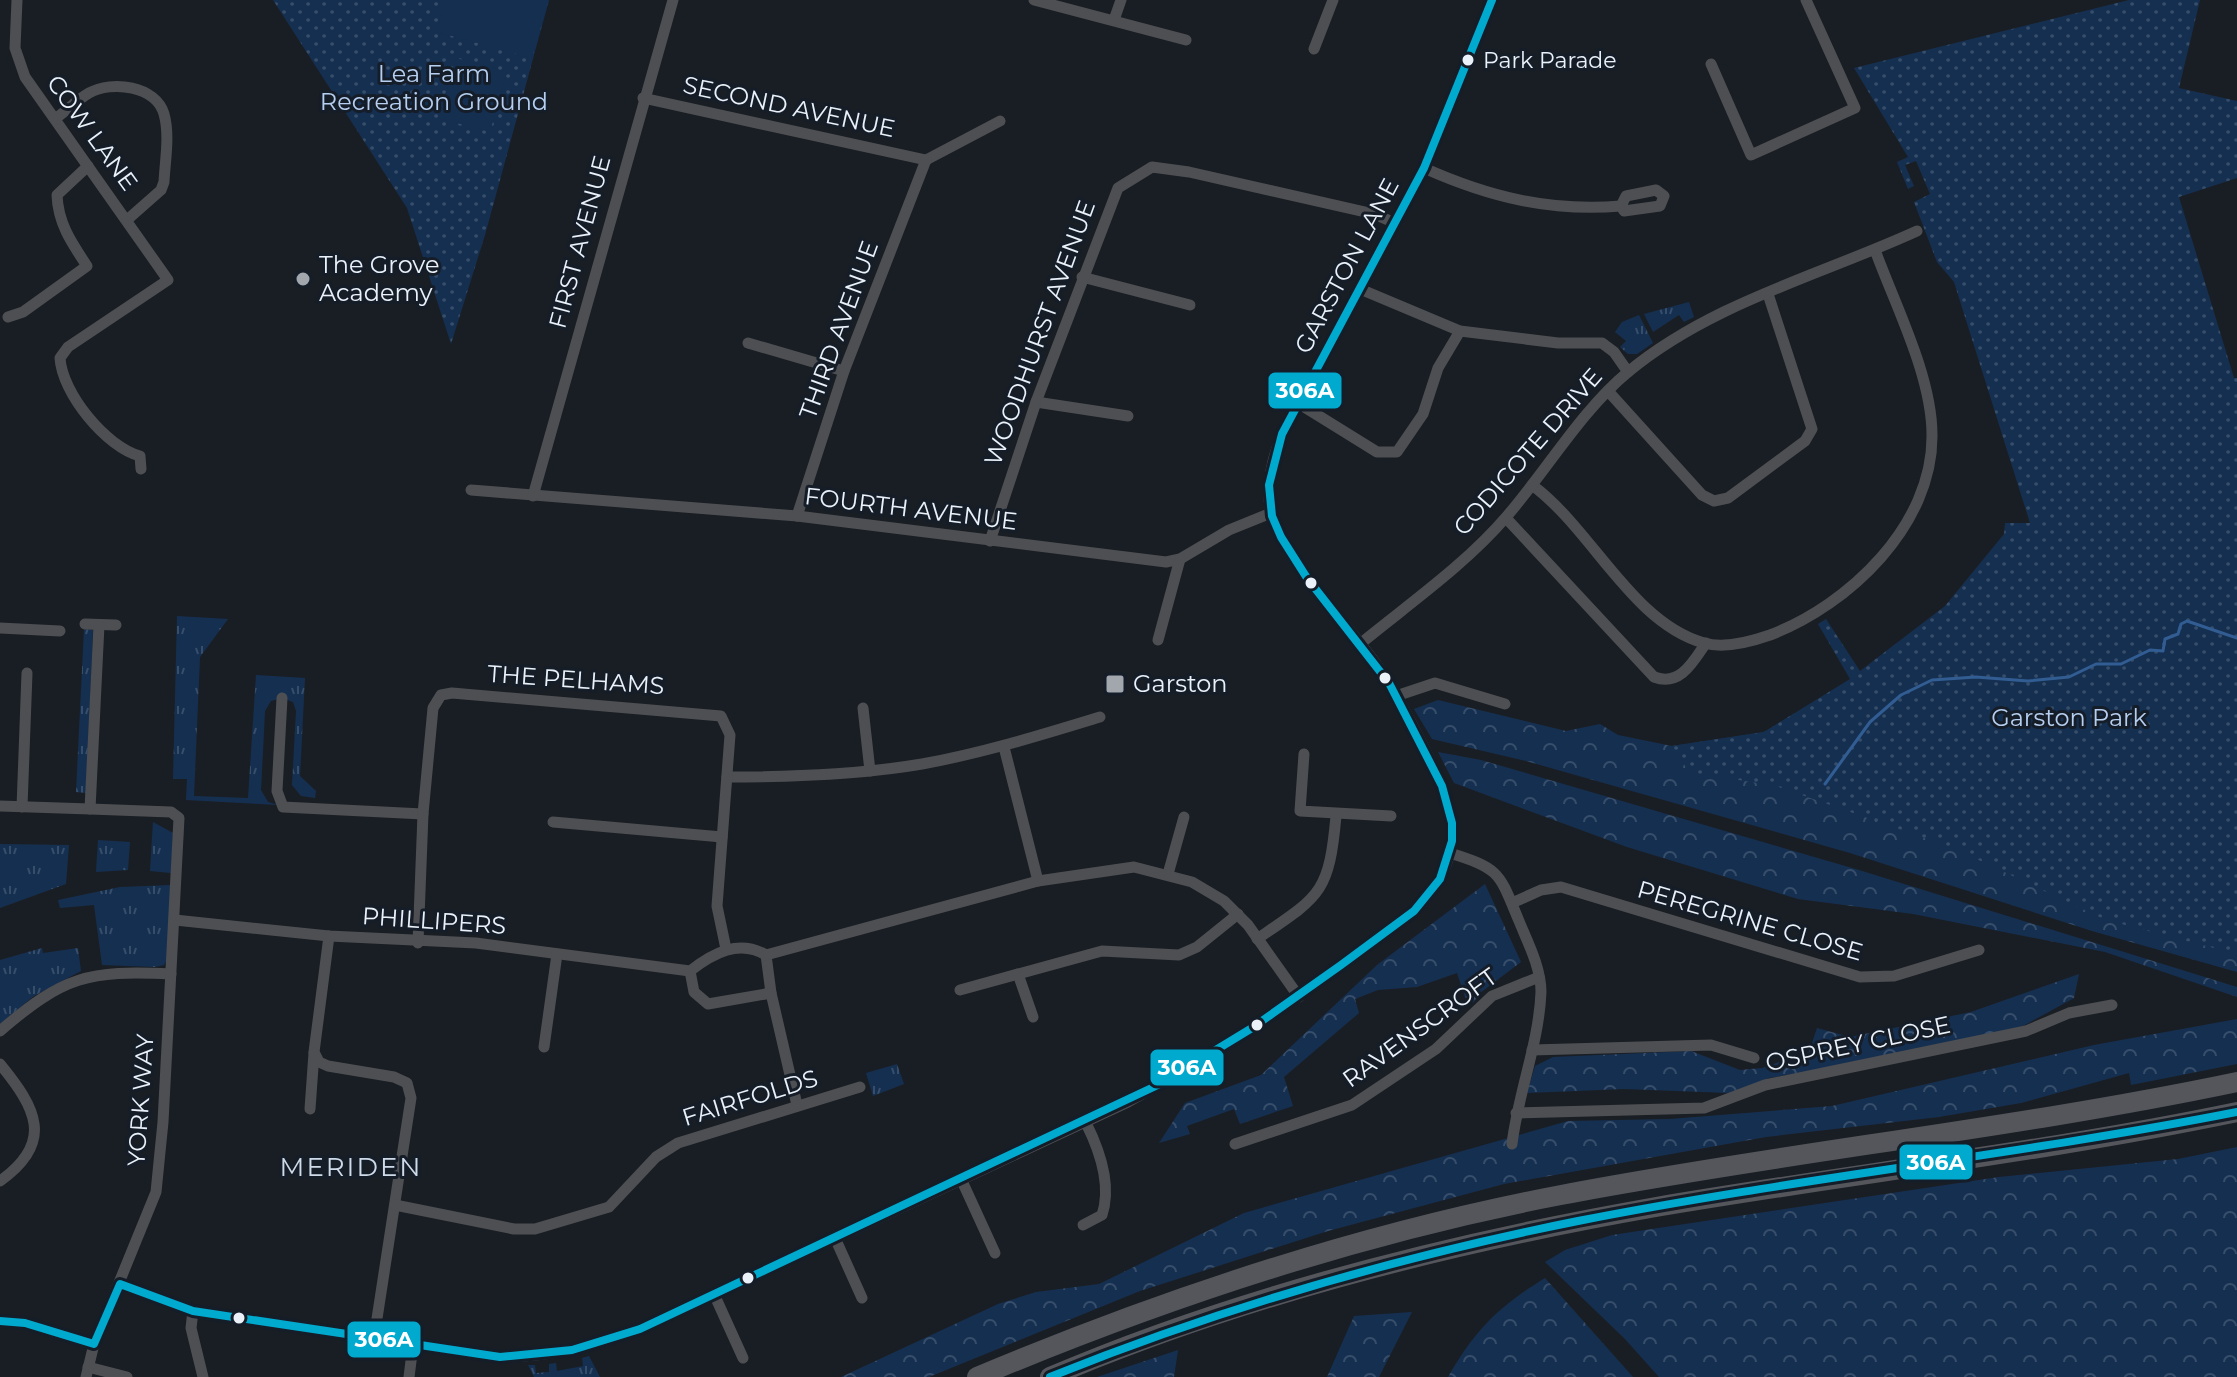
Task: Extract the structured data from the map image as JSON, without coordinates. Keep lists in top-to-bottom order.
{
  "streets": {
    "street": [
      "SECOND AVENUE",
      "COW LANE",
      "FIRST AVENUE",
      "GARSTON LANE",
      "THIRD AVENUE",
      "WOODHURST AVENUE",
      "CODICOTE DRIVE",
      "FOURTH AVENUE",
      "THE PELHAMS",
      "PHILLIPERS",
      "PEREGRINE CLOSE",
      "RAVENSCROFT",
      "OSPREY CLOSE",
      "FAIRFOLDS",
      "YORK WAY"
    ]
  },
  "crossings": [
    ["SECOND AVENUE", "FIRST AVENUE"],
    ["SECOND AVENUE", "THIRD AVENUE"],
    ["FIRST AVENUE", "FOURTH AVENUE"],
    ["GARSTON LANE", "WOODHURST AVENUE"],
    ["GARSTON LANE", "CODICOTE DRIVE"],
    ["GARSTON LANE", "YORK WAY"],
    ["THIRD AVENUE", "FOURTH AVENUE"],
    ["WOODHURST AVENUE", "FOURTH AVENUE"],
    ["THE PELHAMS", "PHILLIPERS"],
    ["PHILLIPERS", "YORK WAY"]
  ],
  "districts": ["MERIDEN"],
  "parks": ["Lea Farm Recreation Ground", "Garston Park"],
  "places": {
    "other": ["Park Parade", "The Grove Academy"],
    "transit": ["Garston"]
  },
  "lines": ["transit line 306A"]
}
